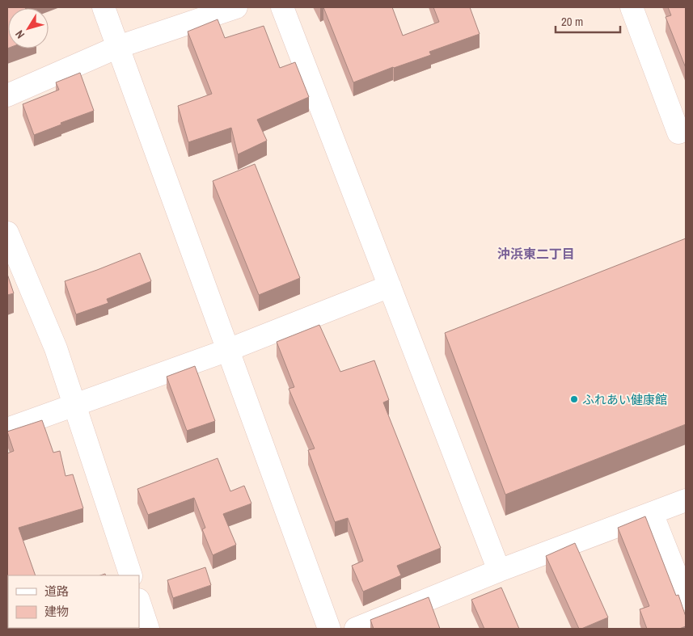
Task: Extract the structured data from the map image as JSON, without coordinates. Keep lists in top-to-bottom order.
{
  "districts": ["沖浜東二丁目"],
  "places": ["ふれあい健康館"],
  "legend": ["道路", "建物"],
  "scale_bar": "20 m",
  "north": "bottom left"
}
